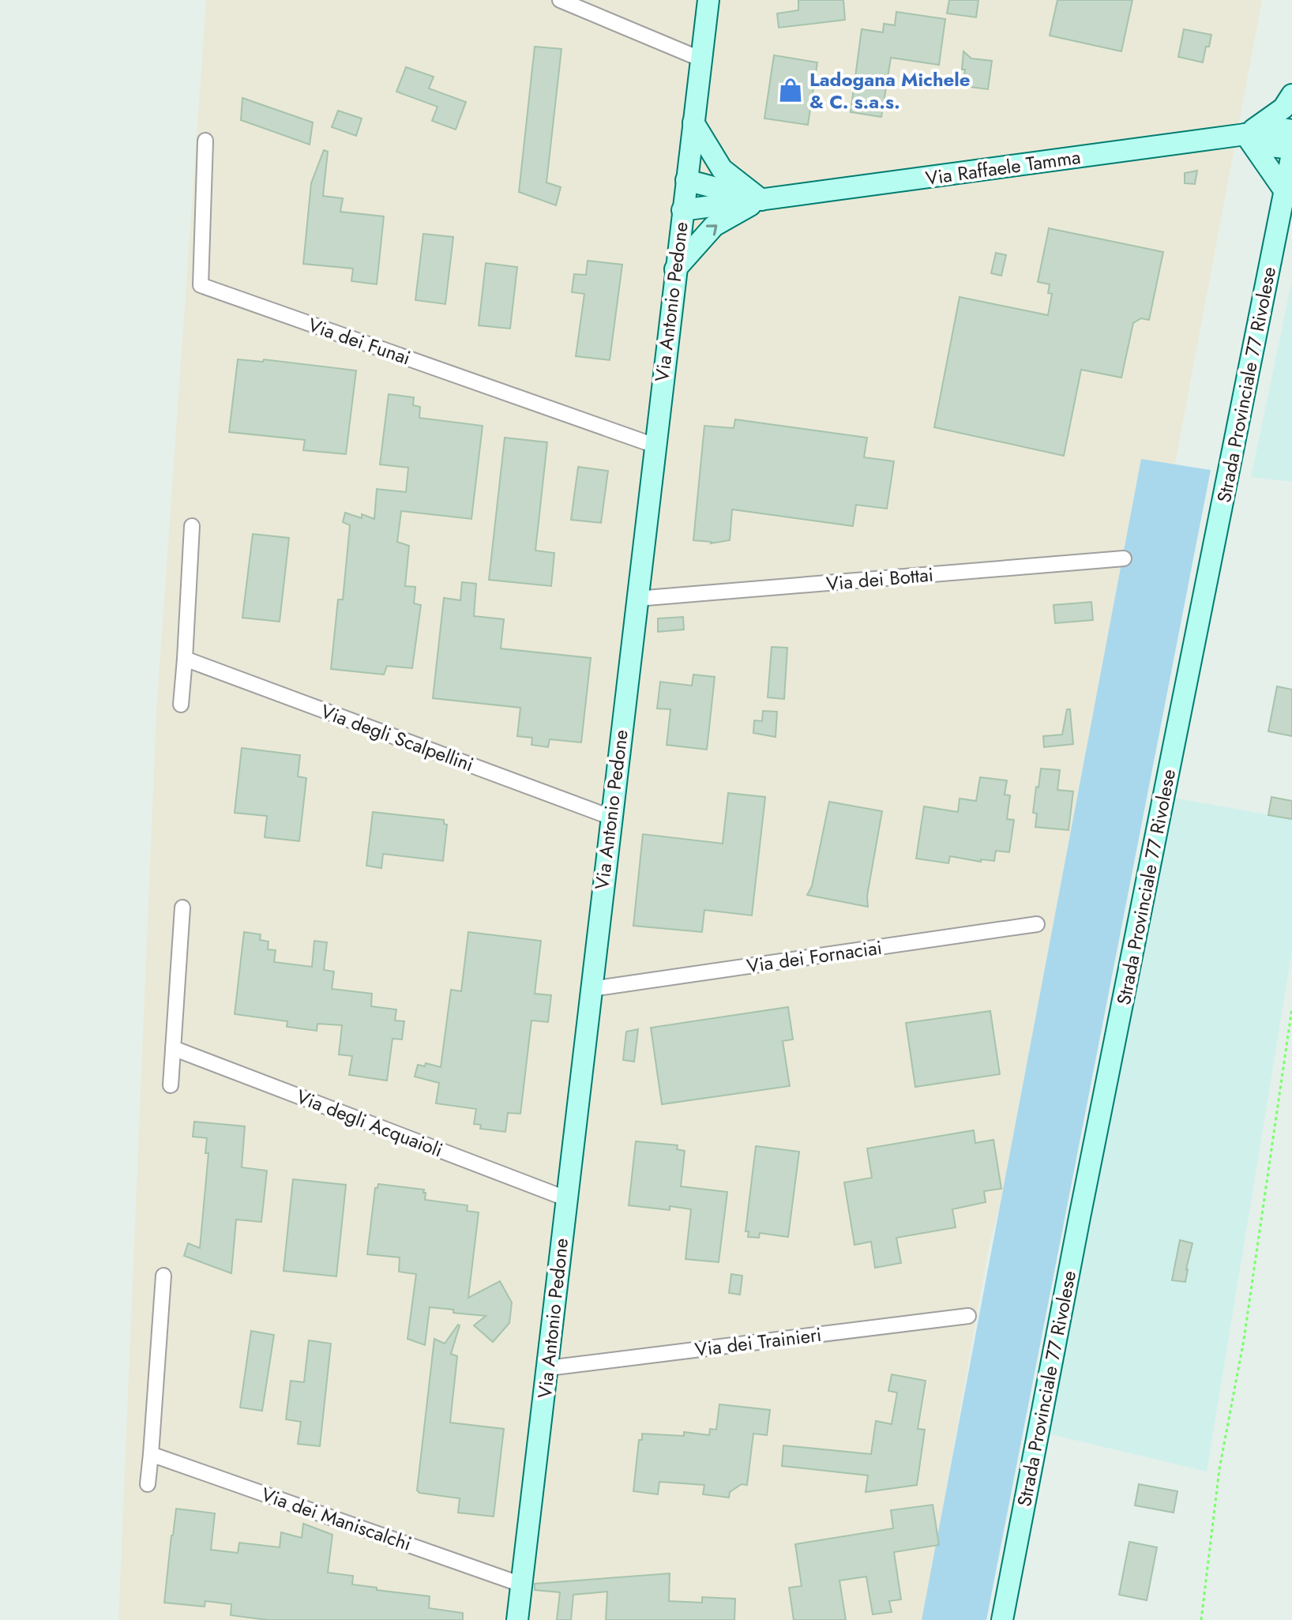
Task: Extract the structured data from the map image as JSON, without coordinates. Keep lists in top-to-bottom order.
{
  "streets": {
    "street": [
      "Via Raffaele Tamma",
      "Via Antonio Pedone",
      "Via dei Funai",
      "Strada Provinciale 77 Rivolese",
      "Via dei Bottai",
      "Via degli Scalpellini",
      "Via dei Fornaciai",
      "Via degli Acquaioli",
      "Via dei Trainieri",
      "Via dei Maniscalchi"
    ]
  },
  "crossings": [
    ["Via Raffaele Tamma", "Via Antonio Pedone"],
    ["Via Antonio Pedone", "Via dei Funai"],
    ["Via Antonio Pedone", "Via dei Bottai"],
    ["Via Antonio Pedone", "Via degli Scalpellini"],
    ["Via Antonio Pedone", "Via dei Fornaciai"],
    ["Via Antonio Pedone", "Via degli Acquaioli"],
    ["Via Antonio Pedone", "Via dei Trainieri"],
    ["Via Antonio Pedone", "Via dei Maniscalchi"]
  ],
  "places": {
    "shop": ["Ladogana Michele & C. s.a.s."]
  }
}
